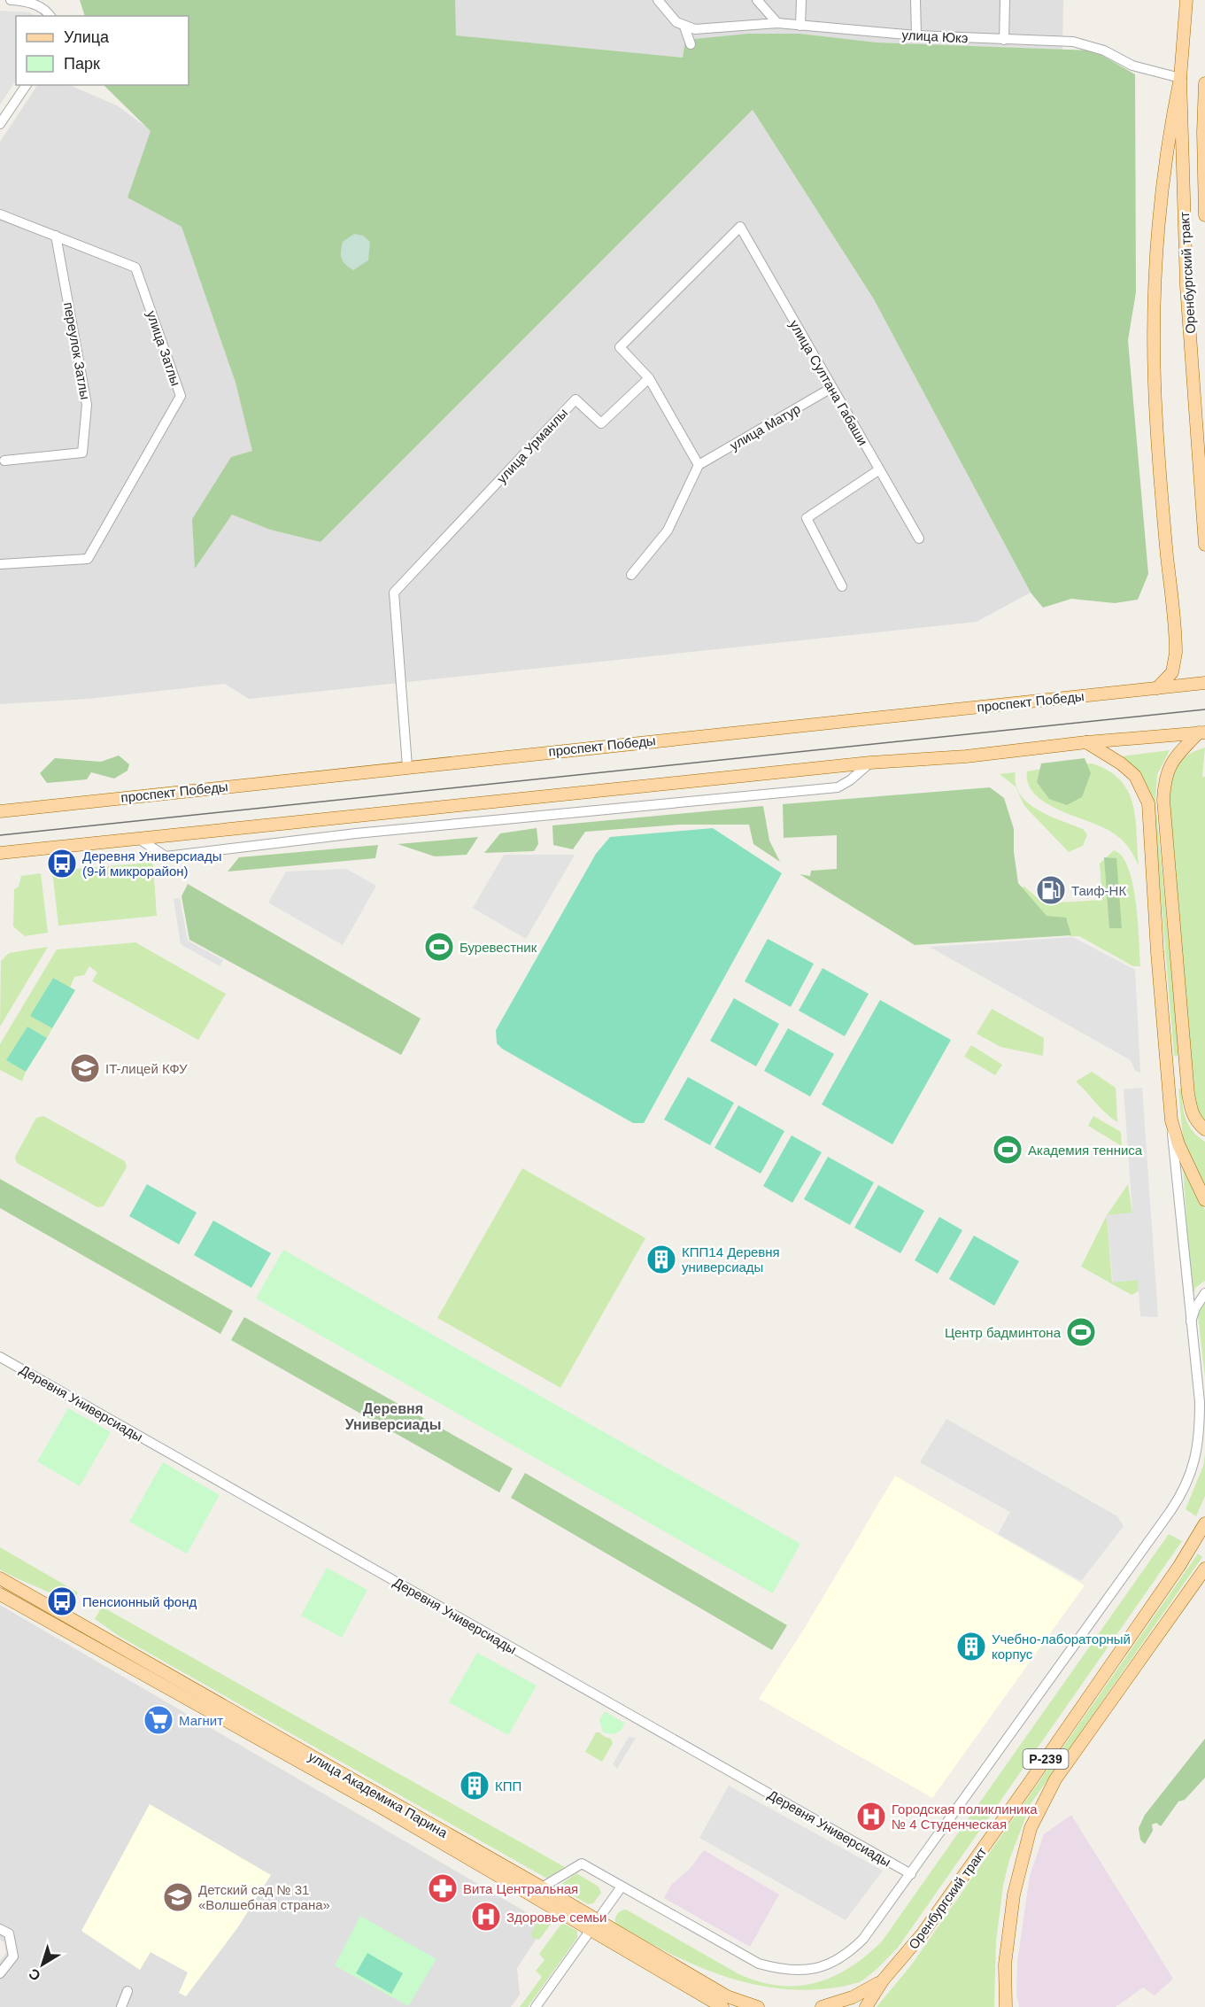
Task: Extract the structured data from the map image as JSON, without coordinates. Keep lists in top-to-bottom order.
{
  "streets": {
    "main road": [
      "Оренбургский тракт",
      "проспект Победы",
      "Р-239",
      "улица Академика Парина"
    ],
    "street": [
      "улица Юкэ",
      "улица Затлы",
      "переулок Затлы",
      "улица Султана Габаши",
      "улица Матур",
      "улица Урманлы",
      "Деревня Универсиады"
    ]
  },
  "crossings": [
    ["улица Юкэ", "Оренбургский тракт"],
    ["улица Затлы", "переулок Затлы"],
    ["улица Султана Габаши", "улица Матур"],
    ["улица Султана Габаши", "улица Урманлы"],
    ["улица Урманлы", "проспект Победы"]
  ],
  "districts": ["Деревня Универсиады"],
  "places": {
    "bus stop": ["Деревня Универсиады (9-й микрорайон)", "Пенсионный фонд"],
    "fuel station": ["Таиф-НК"],
    "sports": ["Буревестник", "Академия тенниса", "Центр бадминтона"],
    "school or university": ["IT-лицей КФУ", "Детский сад № 31 «Волшебная страна»"],
    "building": ["КПП14 Деревня универсиады", "Учебно-лабораторный корпус", "КПП"],
    "supermarket": ["Магнит"],
    "hospital": ["Городская поликлиника № 4 Студенческая", "Здоровье семьи"],
    "pharmacy": ["Вита Центральная"]
  },
  "legend": ["Улица", "Парк"],
  "north": "bottom left"
}
